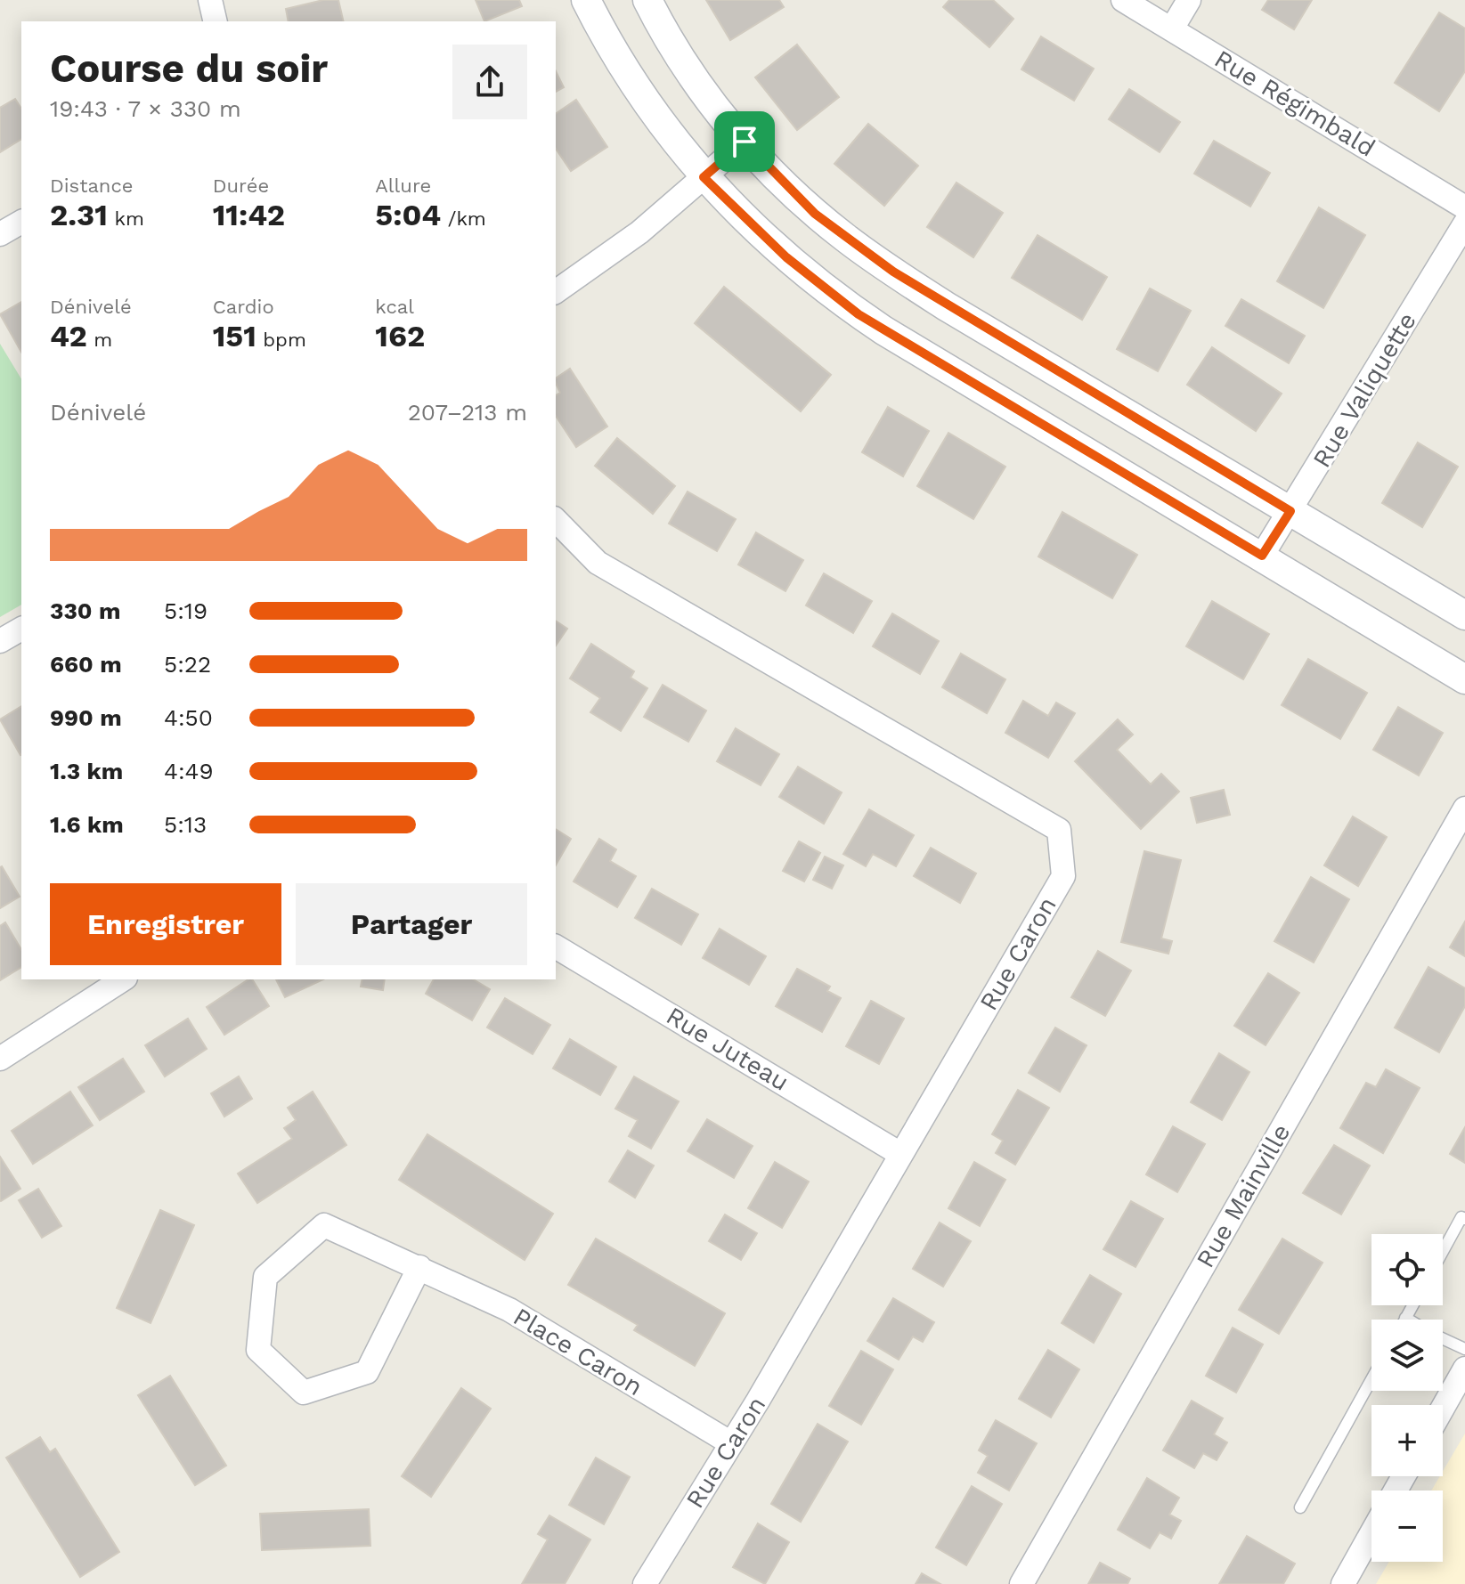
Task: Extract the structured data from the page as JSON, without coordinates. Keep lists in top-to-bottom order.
{
  "streets": {
    "street": [
      "Rue Régimbald",
      "Rue Valiquette",
      "Rue Caron",
      "Rue Juteau",
      "Rue Mainville",
      "Place Caron"
    ]
  },
  "crossings": [
    ["Rue Caron", "Rue Juteau"],
    ["Rue Caron", "Place Caron"]
  ],
  "page": {
    "heading": ["Course du soir", "19:43 · 7 × 330 m"],
    "stats": [
      ["Distance", "2.31 km"],
      ["Durée", "11:42"],
      ["Allure", "5:04 /km"],
      ["Dénivelé", "42 m"],
      ["Cardio", "151 bpm"],
      ["kcal", "162"]
    ],
    "chart": ["Dénivelé", "207–213 m"],
    "list": [
      {
        "name": "330 m",
        "note": "5:19"
      },
      {
        "name": "660 m",
        "note": "5:22"
      },
      {
        "name": "990 m",
        "note": "4:50"
      },
      {
        "name": "1.3 km",
        "note": "4:49"
      },
      {
        "name": "1.6 km",
        "note": "5:13"
      }
    ],
    "buttons": ["Enregistrer", "Partager"],
    "map_buttons": ["+", "−"]
  }
}
